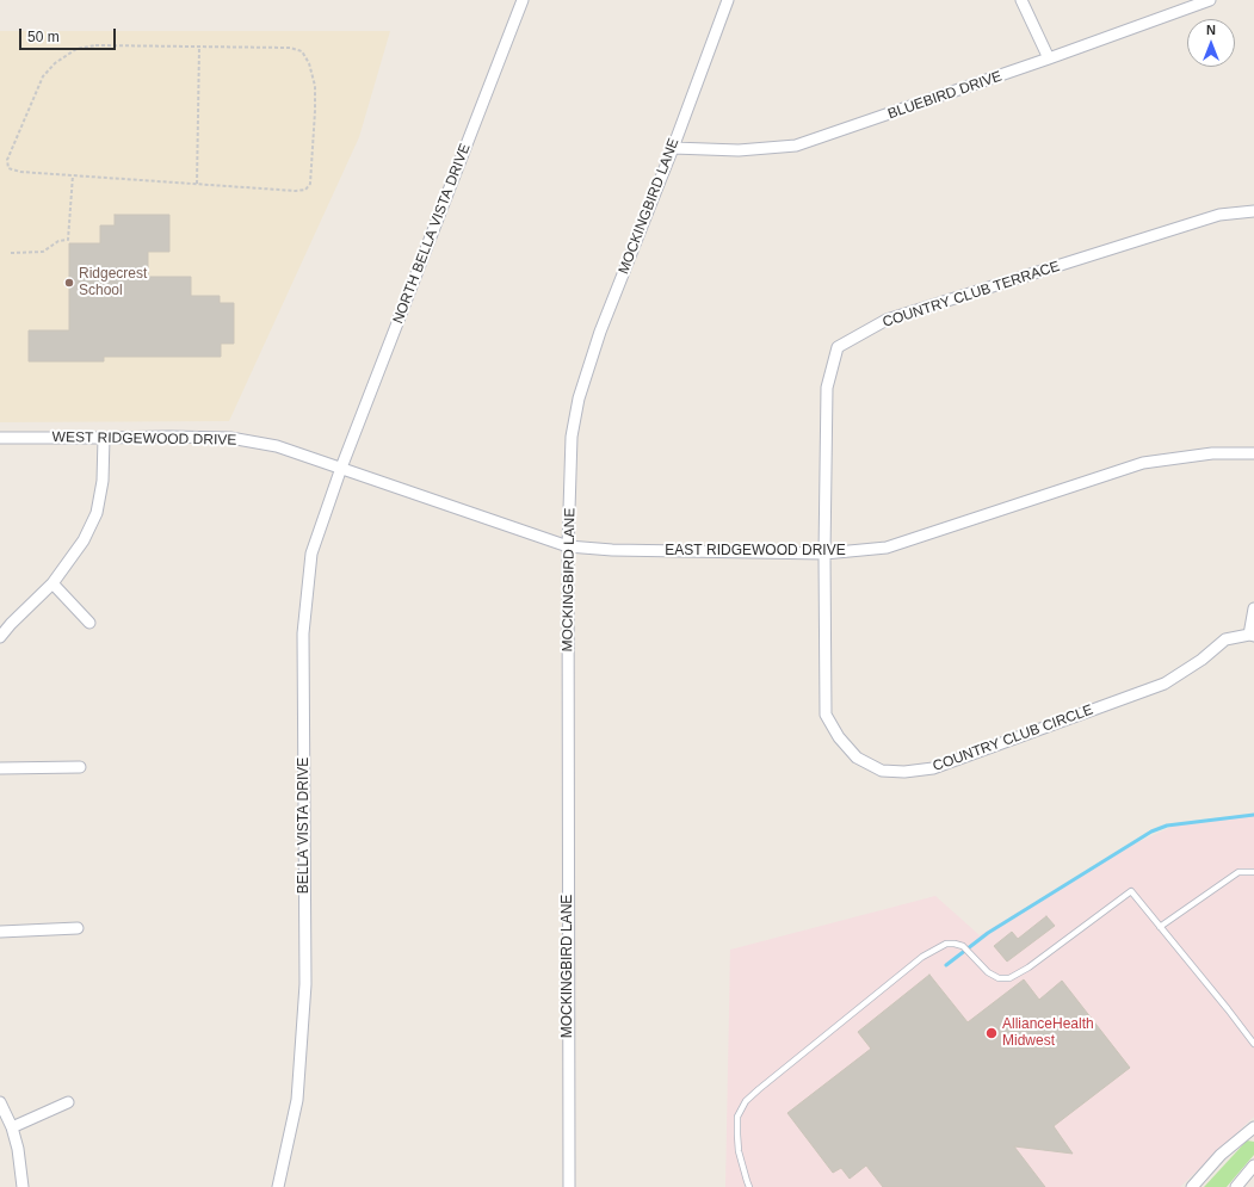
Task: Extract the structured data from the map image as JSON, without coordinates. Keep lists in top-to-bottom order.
{
  "streets": {
    "street": [
      "BLUEBIRD DRIVE",
      "MOCKINGBIRD LANE",
      "NORTH BELLA VISTA DRIVE",
      "COUNTRY CLUB TERRACE",
      "WEST RIDGEWOOD DRIVE",
      "EAST RIDGEWOOD DRIVE",
      "COUNTRY CLUB CIRCLE",
      "BELLA VISTA DRIVE"
    ]
  },
  "crossings": [
    ["BLUEBIRD DRIVE", "MOCKINGBIRD LANE"],
    ["MOCKINGBIRD LANE", "EAST RIDGEWOOD DRIVE"],
    ["NORTH BELLA VISTA DRIVE", "WEST RIDGEWOOD DRIVE"],
    ["NORTH BELLA VISTA DRIVE", "EAST RIDGEWOOD DRIVE"],
    ["NORTH BELLA VISTA DRIVE", "BELLA VISTA DRIVE"],
    ["COUNTRY CLUB TERRACE", "EAST RIDGEWOOD DRIVE"],
    ["COUNTRY CLUB TERRACE", "COUNTRY CLUB CIRCLE"],
    ["WEST RIDGEWOOD DRIVE", "EAST RIDGEWOOD DRIVE"],
    ["WEST RIDGEWOOD DRIVE", "BELLA VISTA DRIVE"],
    ["EAST RIDGEWOOD DRIVE", "COUNTRY CLUB CIRCLE"],
    ["EAST RIDGEWOOD DRIVE", "BELLA VISTA DRIVE"]
  ],
  "places": ["Ridgecrest School", "AllianceHealth Midwest"],
  "scale_bar": "50 m",
  "north": "top"
}
